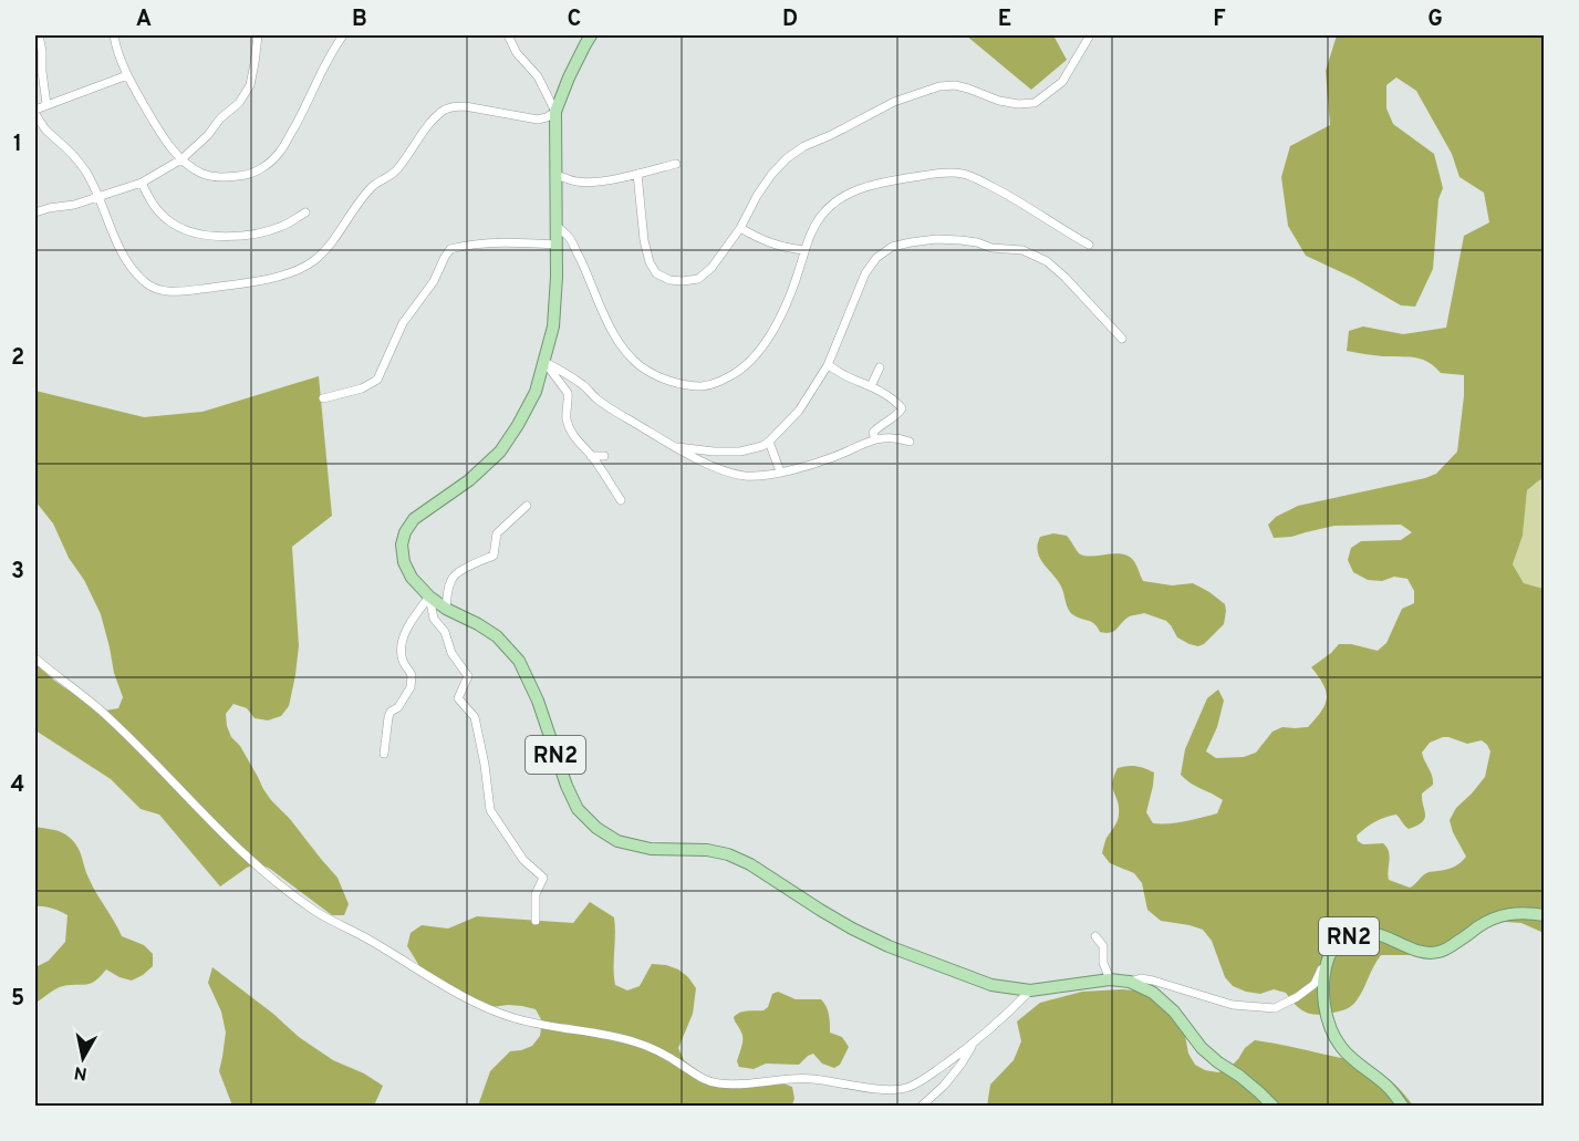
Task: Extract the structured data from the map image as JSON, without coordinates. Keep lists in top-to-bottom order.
{
  "streets": {
    "highway": ["RN2"]
  },
  "north": "bottom",
  "grid": {
    "columns": [
      "A",
      "B",
      "C",
      "D",
      "E",
      "F",
      "G"
    ],
    "rows": [
      "1",
      "2",
      "3",
      "4",
      "5"
    ]
  }
}
